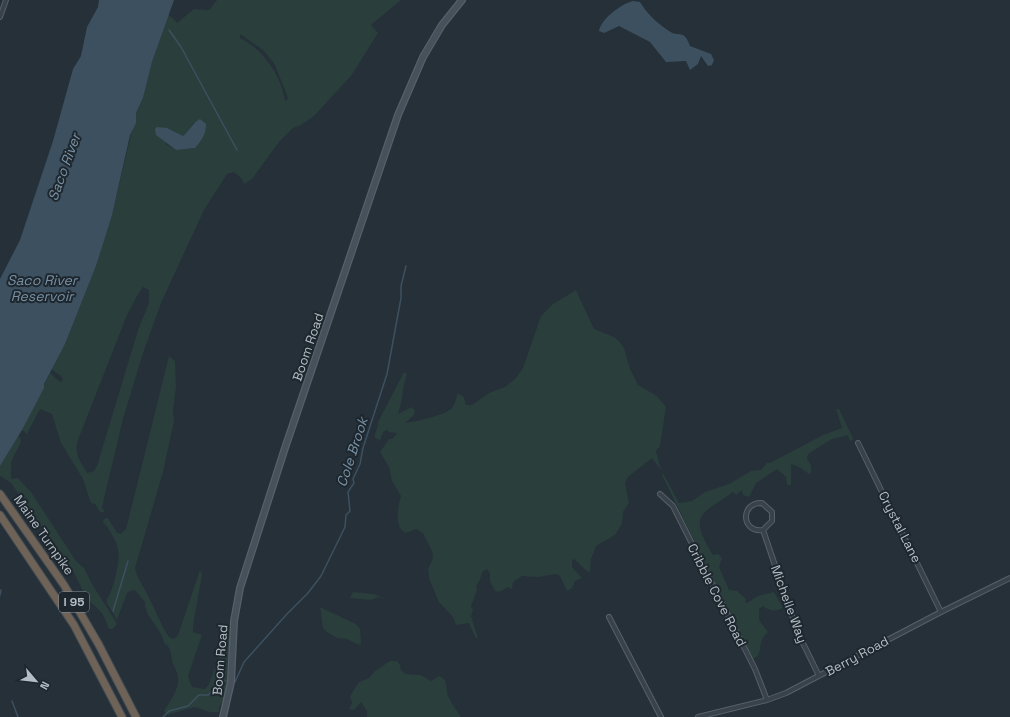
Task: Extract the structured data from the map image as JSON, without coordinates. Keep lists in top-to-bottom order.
{
  "streets": {
    "highway": ["Maine Turnpike", "I 95"],
    "street": [
      "Boom Road",
      "Crystal Lane",
      "Cribble Cove Road",
      "Michelle Way",
      "Berry Road"
    ]
  },
  "crossings": [
    ["Crystal Lane", "Berry Road"],
    ["Cribble Cove Road", "Berry Road"],
    ["Michelle Way", "Berry Road"]
  ],
  "water": ["Saco River", "Saco River Reservoir", "Cole Brook"],
  "north": "bottom right"
}
